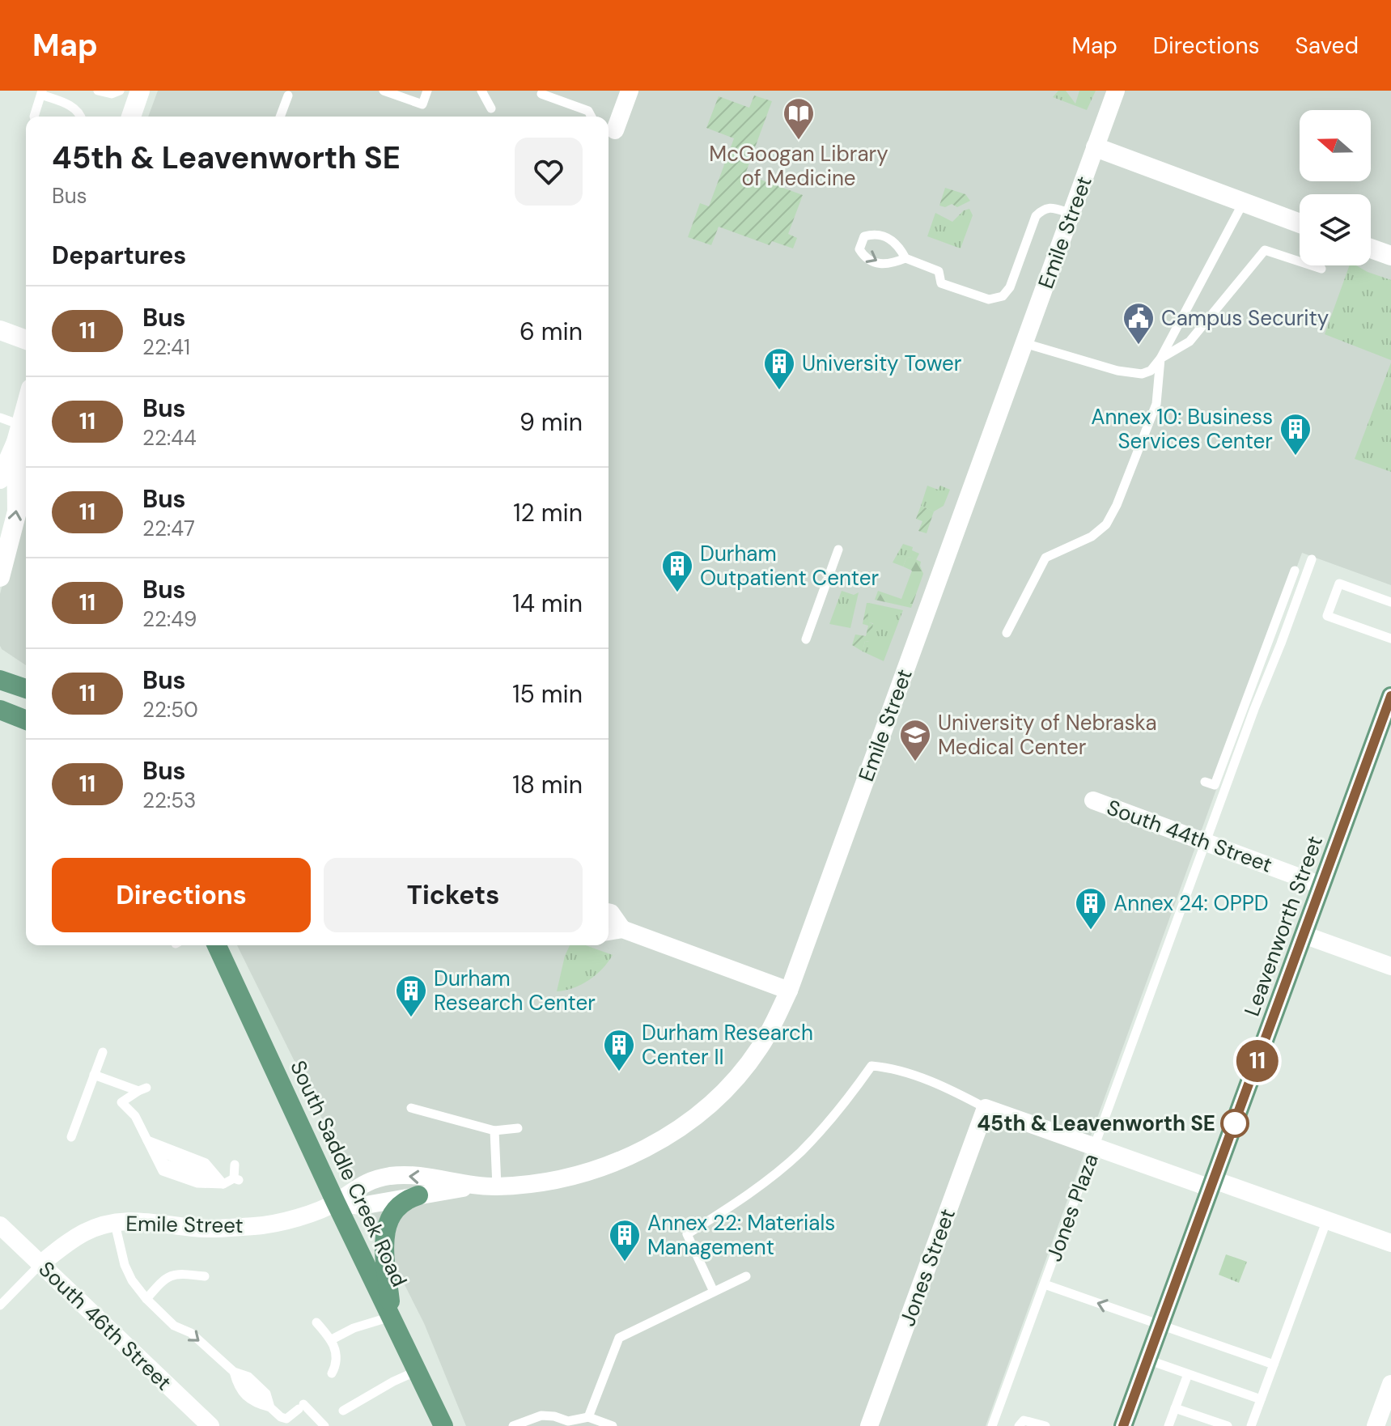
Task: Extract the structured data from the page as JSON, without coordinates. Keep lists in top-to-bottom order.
{
  "streets": {
    "main road": ["Leavenworth Street", "South Saddle Creek Road"],
    "street": [
      "Emile Street",
      "South 44th Street",
      "Jones Street",
      "South 46th Street"
    ],
    "lane": ["Jones Plaza"]
  },
  "crossings": [
    ["Emile Street", "South Saddle Creek Road"],
    ["Emile Street", "South 46th Street"],
    ["South 44th Street", "Leavenworth Street"],
    ["South 44th Street", "Jones Plaza"]
  ],
  "places": {
    "library": ["McGoogan Library of Medicine"],
    "public building": ["Campus Security"],
    "building": [
      "University Tower",
      "Annex 10: Business Services Center",
      "Durham Outpatient Center",
      "Annex 24: OPPD",
      "Durham Research Center",
      "Durham Research Center II",
      "Annex 22: Materials Management"
    ],
    "school or university": ["University of Nebraska Medical Center"],
    "other": ["45th & Leavenworth SE"]
  },
  "lines": ["bus line 11"],
  "north": "left",
  "page": {
    "header": "Map",
    "nav": ["Map", "Directions", "Saved"],
    "on_map": "11",
    "heading": [
      ["45th & Leavenworth SE", "Bus"],
      "Departures"
    ],
    "list": [
      {
        "mark": "11",
        "name": "Bus",
        "note": "22:41",
        "value": "6 min"
      },
      {
        "mark": "11",
        "name": "Bus",
        "note": "22:44",
        "value": "9 min"
      },
      {
        "mark": "11",
        "name": "Bus",
        "note": "22:47",
        "value": "12 min"
      },
      {
        "mark": "11",
        "name": "Bus",
        "note": "22:49",
        "value": "14 min"
      },
      {
        "mark": "11",
        "name": "Bus",
        "note": "22:50",
        "value": "15 min"
      },
      {
        "mark": "11",
        "name": "Bus",
        "note": "22:53",
        "value": "18 min"
      }
    ],
    "buttons": ["Directions", "Tickets"]
  }
}
